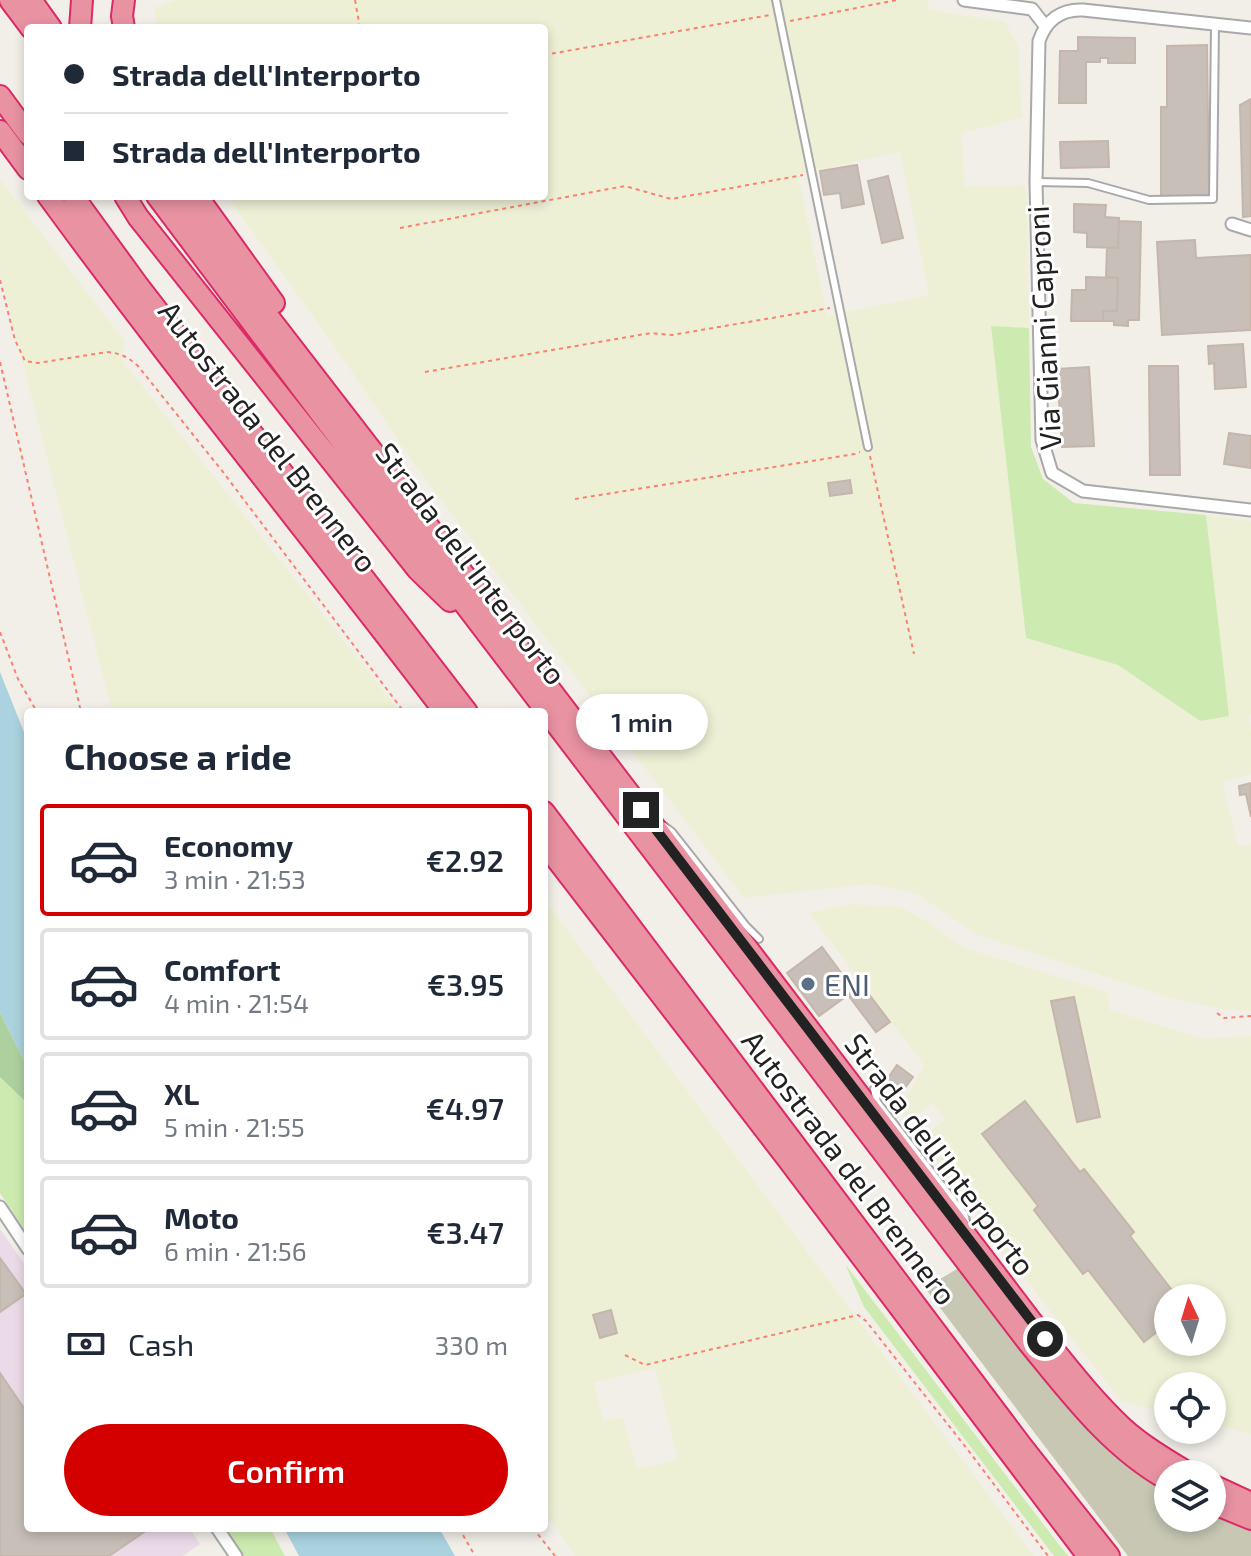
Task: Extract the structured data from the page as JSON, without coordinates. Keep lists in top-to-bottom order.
{
  "streets": {
    "highway": ["Autostrada del Brennero", "Strada dell'Interporto"],
    "street": ["Via Gianni Caproni"]
  },
  "places": ["ENI"],
  "north": "top",
  "page": {
    "banner": ["Strada dell'Interporto", "Strada dell'Interporto"],
    "bubble": "1 min",
    "heading": "Choose a ride",
    "list": [
      {
        "name": "Economy",
        "note": "3 min · 21:53",
        "value": "€2.92"
      },
      {
        "name": "Comfort",
        "note": "4 min · 21:54",
        "value": "€3.95"
      },
      {
        "name": "XL",
        "note": "5 min · 21:55",
        "value": "€4.97"
      },
      {
        "name": "Moto",
        "note": "6 min · 21:56",
        "value": "€3.47"
      }
    ],
    "pay": ["Cash", "330 m"],
    "buttons": "Confirm"
  }
}
